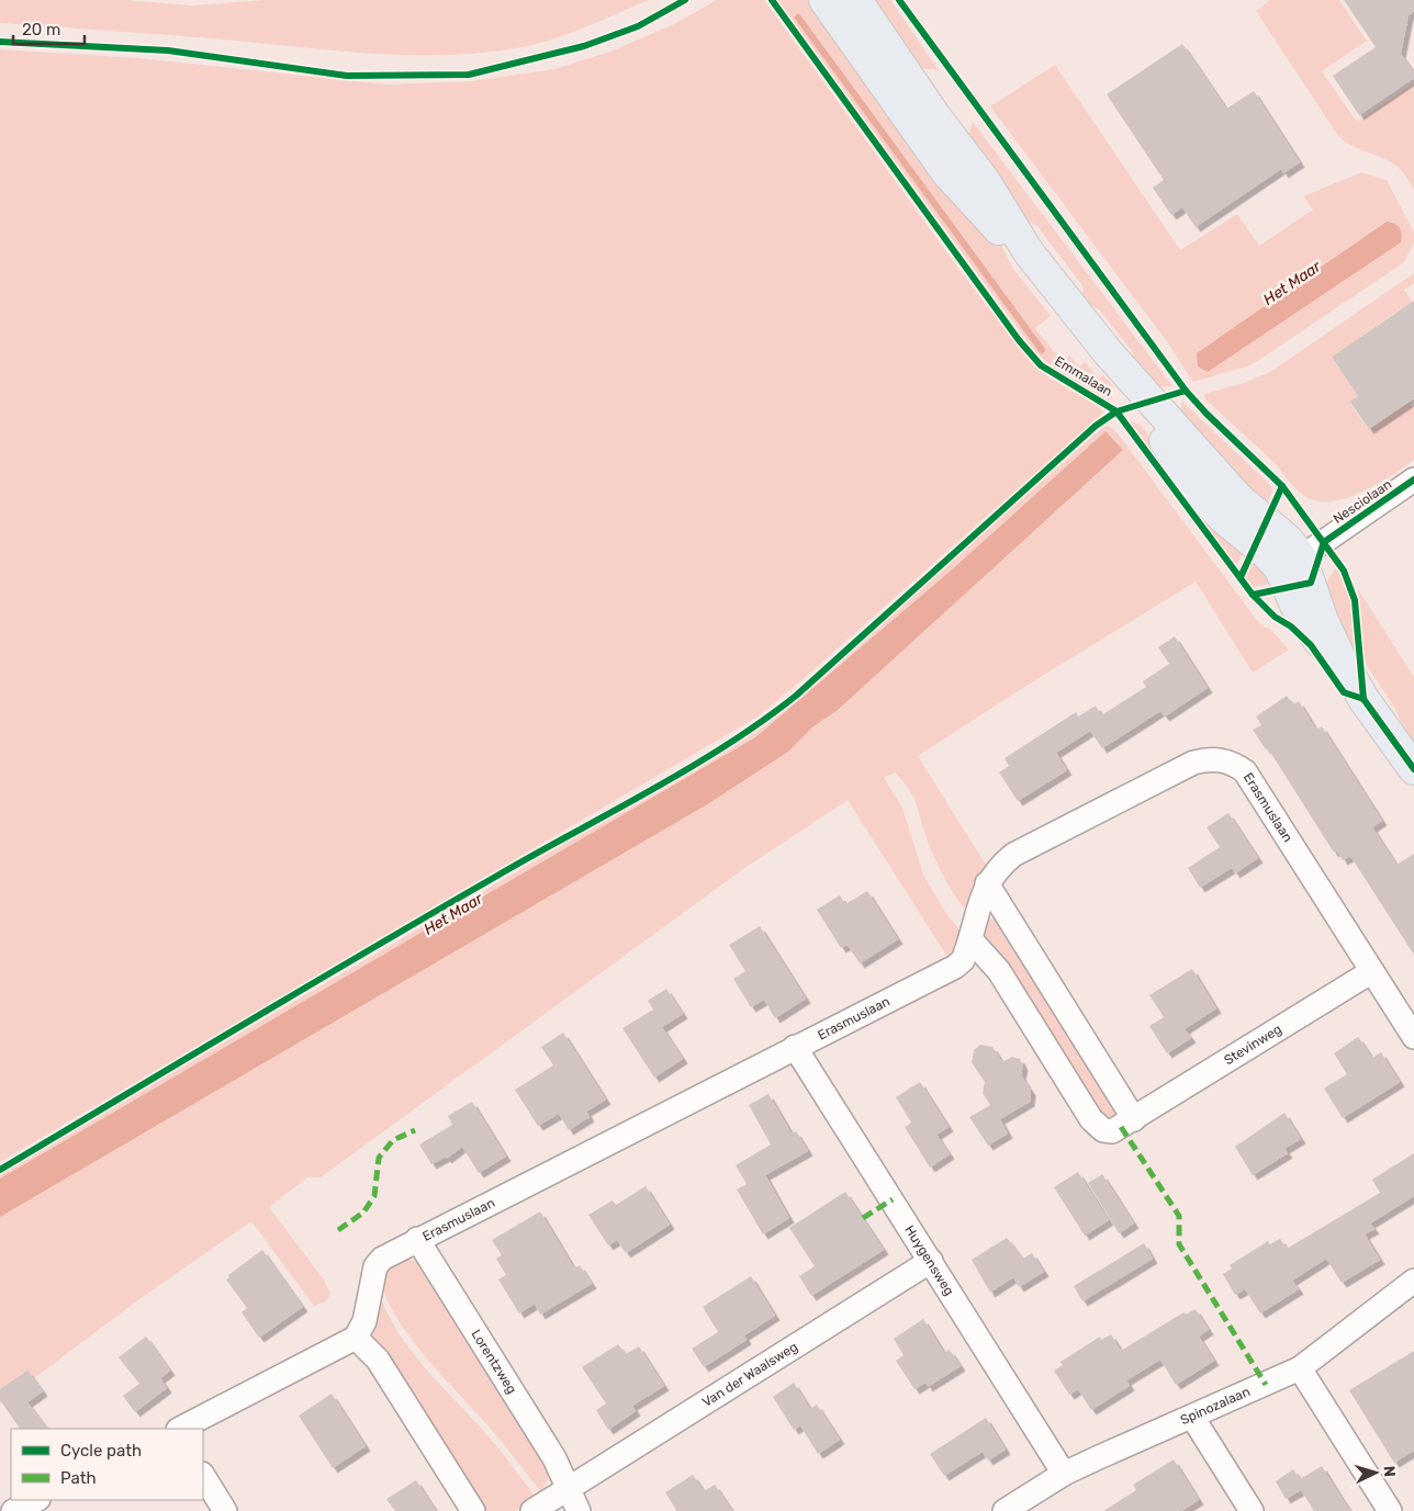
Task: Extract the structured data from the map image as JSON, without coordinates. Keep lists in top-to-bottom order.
{
  "streets": {
    "main road": ["Emmalaan"],
    "street": [
      "Nesciolaan",
      "Erasmuslaan",
      "Stevinweg",
      "Huygensweg",
      "Lorentzweg",
      "Van der Waalsweg",
      "Spinozalaan"
    ]
  },
  "crossings": [
    ["Emmalaan", "Nesciolaan"],
    ["Erasmuslaan", "Stevinweg"],
    ["Erasmuslaan", "Huygensweg"],
    ["Erasmuslaan", "Lorentzweg"],
    ["Huygensweg", "Van der Waalsweg"],
    ["Huygensweg", "Spinozalaan"],
    ["Lorentzweg", "Van der Waalsweg"]
  ],
  "water": ["Het Maar"],
  "legend": ["Cycle path", "Path"],
  "scale_bar": "20 m",
  "north": "right"
}
